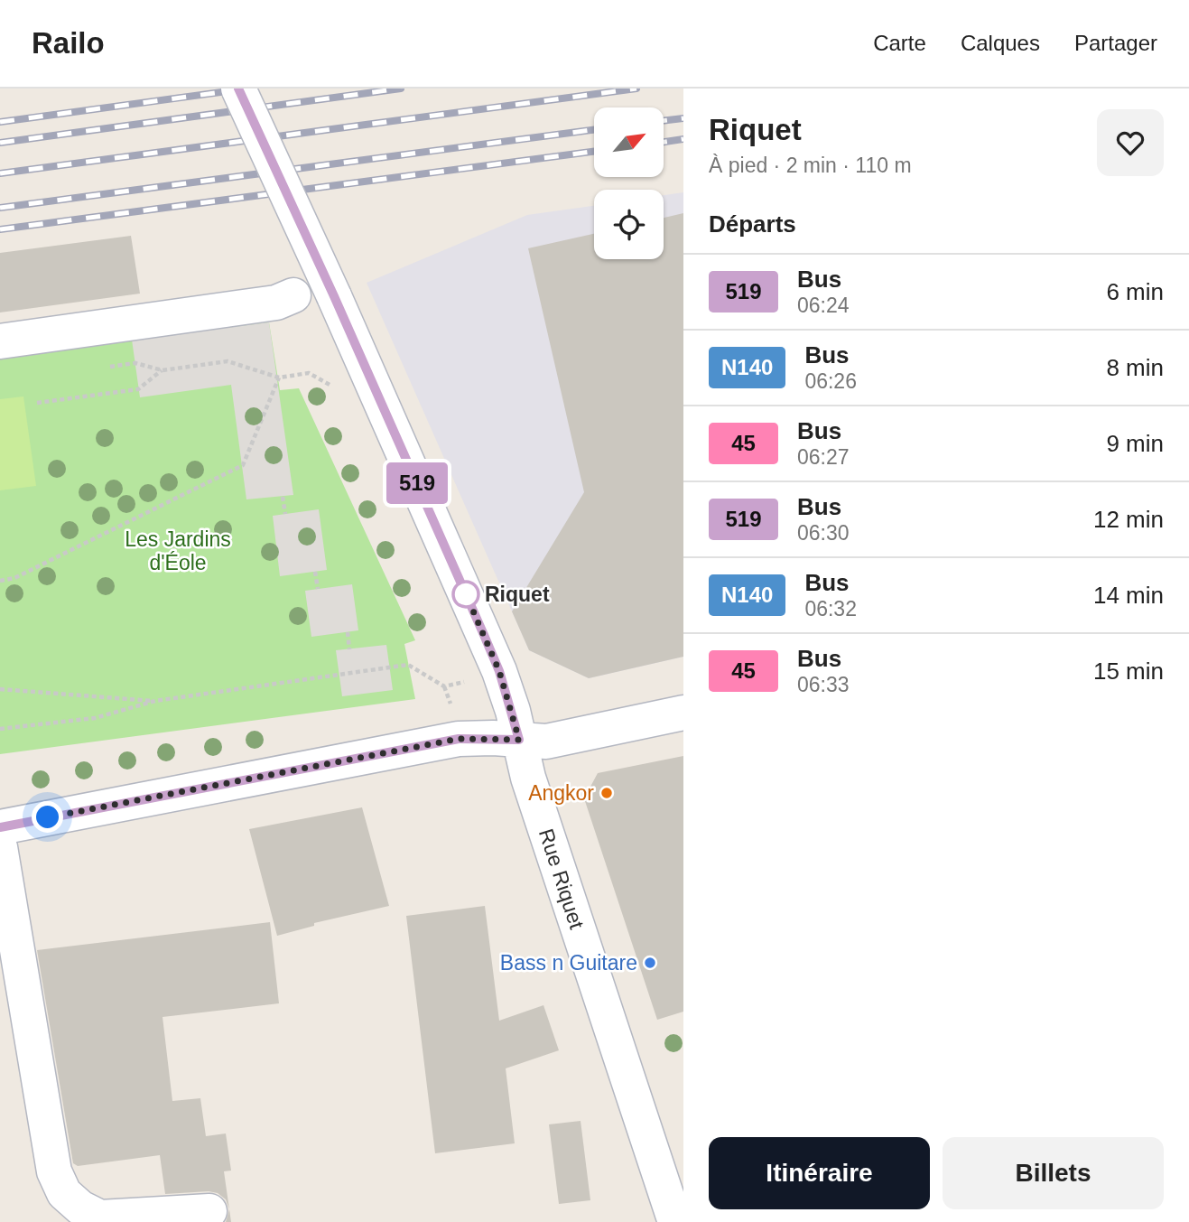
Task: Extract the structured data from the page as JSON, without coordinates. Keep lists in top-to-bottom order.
{
  "streets": {
    "street": ["Rue Riquet"]
  },
  "parks": ["Les Jardins d'Éole"],
  "places": ["Riquet", "Angkor", "Bass n Guitare"],
  "lines": ["bus line 519"],
  "north": "top right",
  "page": {
    "header": "Railo",
    "nav": ["Carte", "Calques", "Partager"],
    "on_map": "519",
    "heading": [
      ["Riquet", "À pied · 2 min · 110 m"],
      "Départs"
    ],
    "list": [
      {
        "mark": "519",
        "name": "Bus",
        "note": "06:24",
        "value": "6 min"
      },
      {
        "mark": "N140",
        "name": "Bus",
        "note": "06:26",
        "value": "8 min"
      },
      {
        "mark": "45",
        "name": "Bus",
        "note": "06:27",
        "value": "9 min"
      },
      {
        "mark": "519",
        "name": "Bus",
        "note": "06:30",
        "value": "12 min"
      },
      {
        "mark": "N140",
        "name": "Bus",
        "note": "06:32",
        "value": "14 min"
      },
      {
        "mark": "45",
        "name": "Bus",
        "note": "06:33",
        "value": "15 min"
      }
    ],
    "buttons": ["Itinéraire", "Billets"]
  }
}
